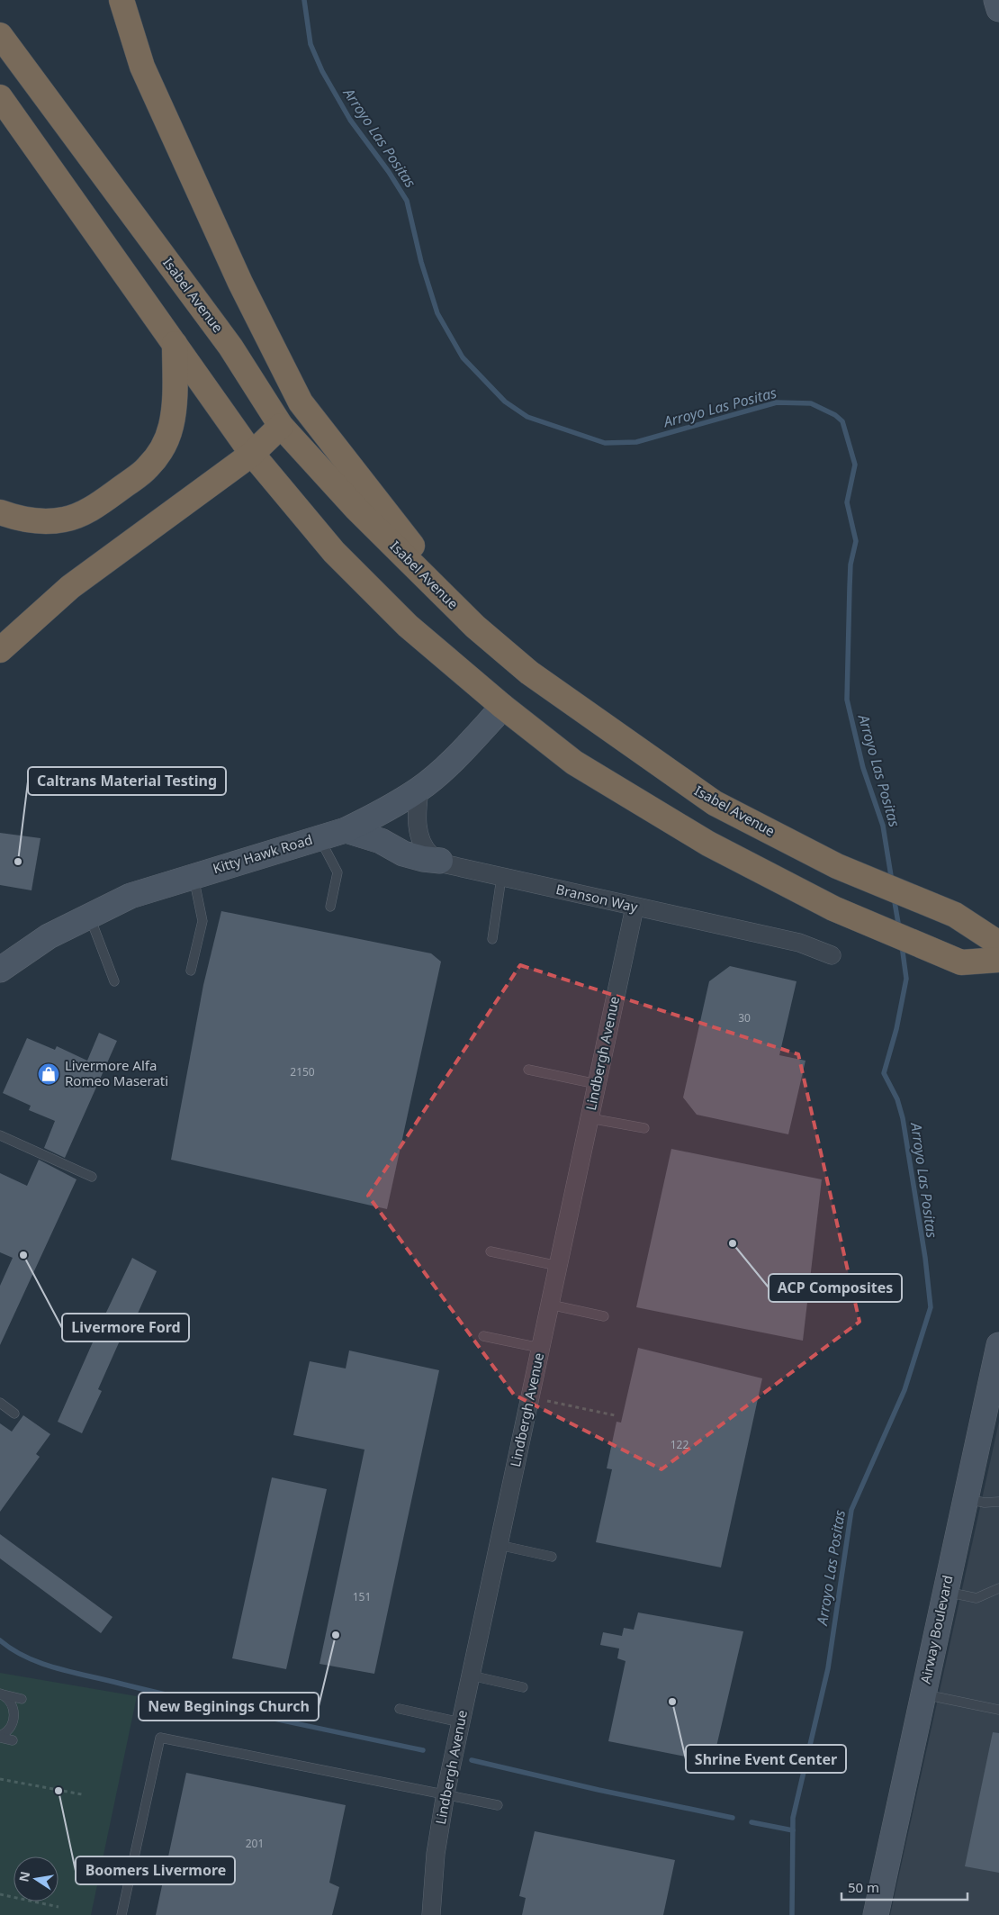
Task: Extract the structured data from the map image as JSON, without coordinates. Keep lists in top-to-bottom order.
{
  "streets": {
    "highway": ["Isabel Avenue"],
    "street": [
      "Kitty Hawk Road",
      "Branson Way",
      "Lindbergh Avenue",
      "Airway Boulevard"
    ]
  },
  "crossings": [
    ["Kitty Hawk Road", "Branson Way"],
    ["Branson Way", "Lindbergh Avenue"]
  ],
  "water": ["Arroyo Las Positas"],
  "places": {
    "other": [
      "Caltrans Material Testing",
      "ACP Composites",
      "Livermore Ford",
      "New Beginings Church",
      "Shrine Event Center",
      "Boomers Livermore"
    ],
    "shop": ["Livermore Alfa Romeo Maserati"]
  },
  "house_numbers": [
    "30",
    "2150",
    "122",
    "151",
    "201"
  ],
  "scale_bar": "50 m",
  "north": "left"
}
